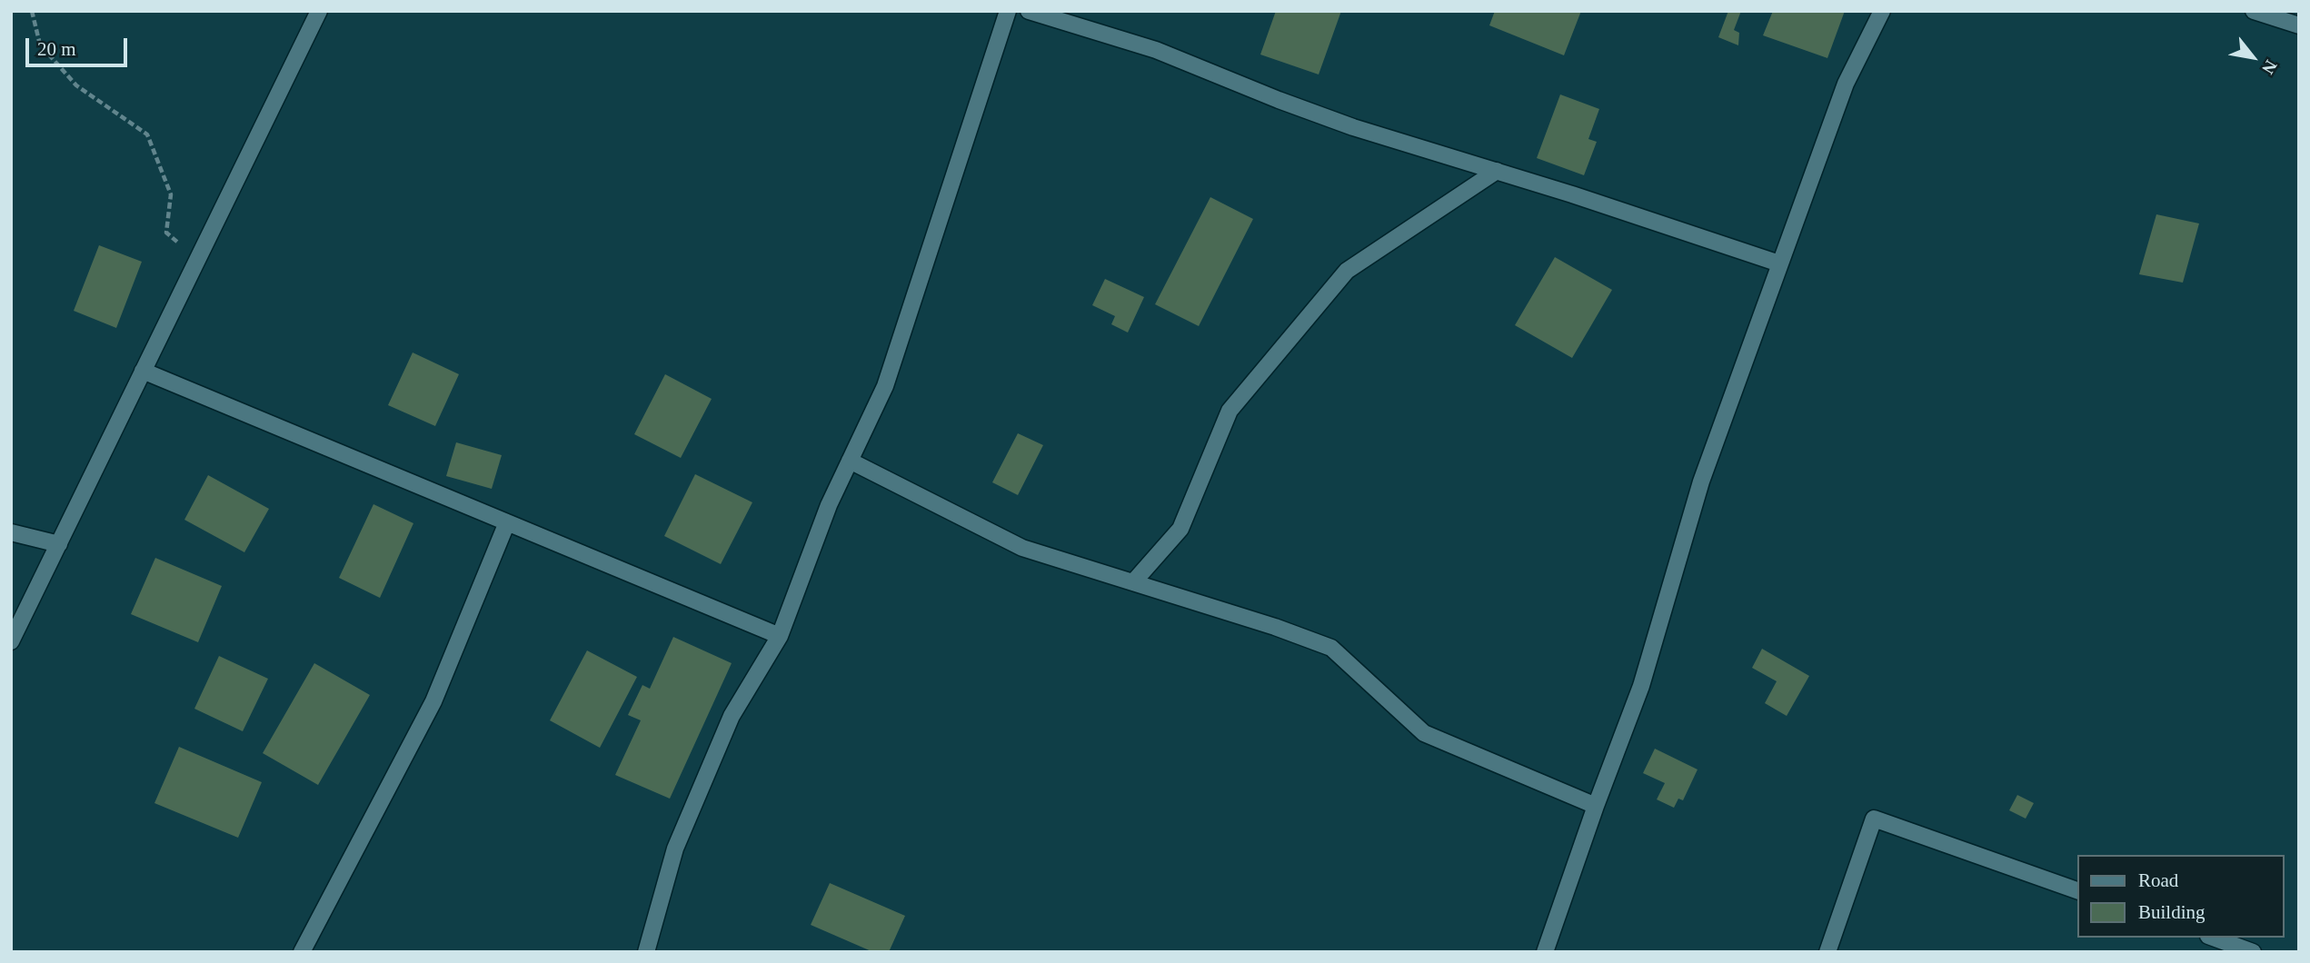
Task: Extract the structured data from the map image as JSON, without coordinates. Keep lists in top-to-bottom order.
{
  "legend": ["Road", "Building"],
  "scale_bar": "20 m",
  "north": "bottom right"
}
